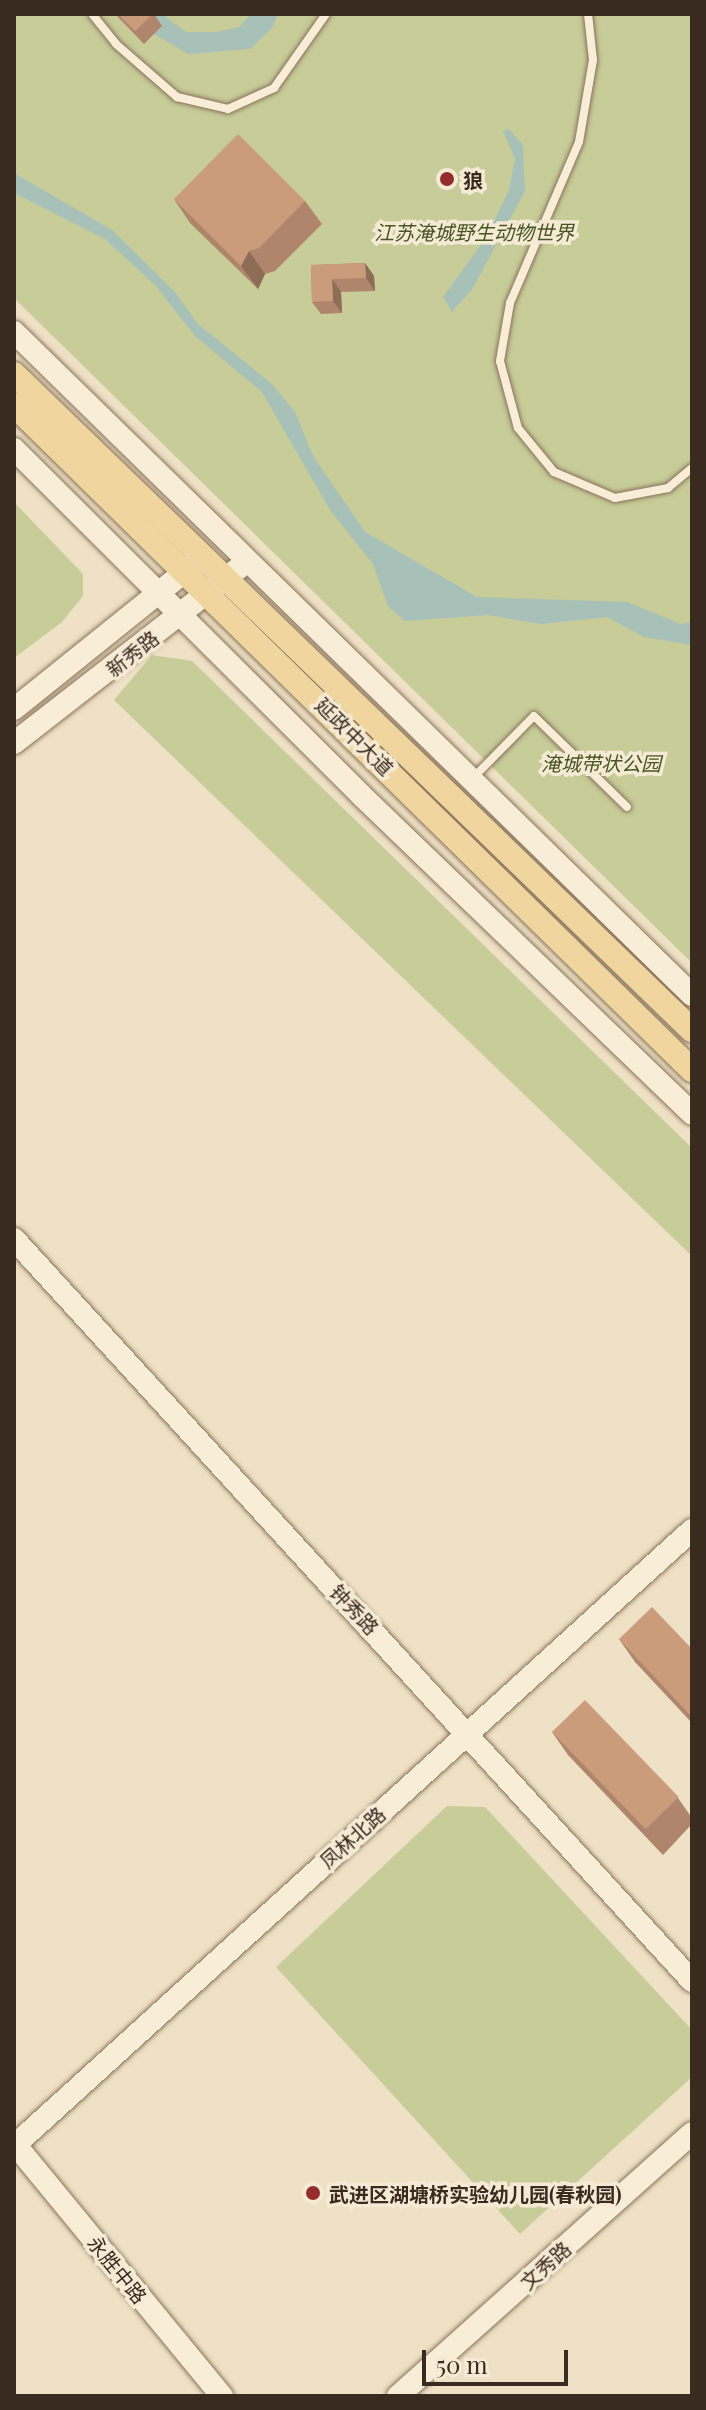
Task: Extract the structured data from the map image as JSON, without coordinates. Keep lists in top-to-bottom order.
{
  "streets": {
    "main road": ["延政中大道"],
    "street": [
      "新秀路",
      "钟秀路",
      "凤林北路",
      "文秀路",
      "永胜中路"
    ]
  },
  "crossings": [
    ["新秀路", "延政中大道"],
    ["钟秀路", "凤林北路"],
    ["凤林北路", "永胜中路"]
  ],
  "parks": ["江苏淹城野生动物世界", "淹城带状公园"],
  "places": ["狼", "武进区湖塘桥实验幼儿园(春秋园)"],
  "scale_bar": "50 m"
}
